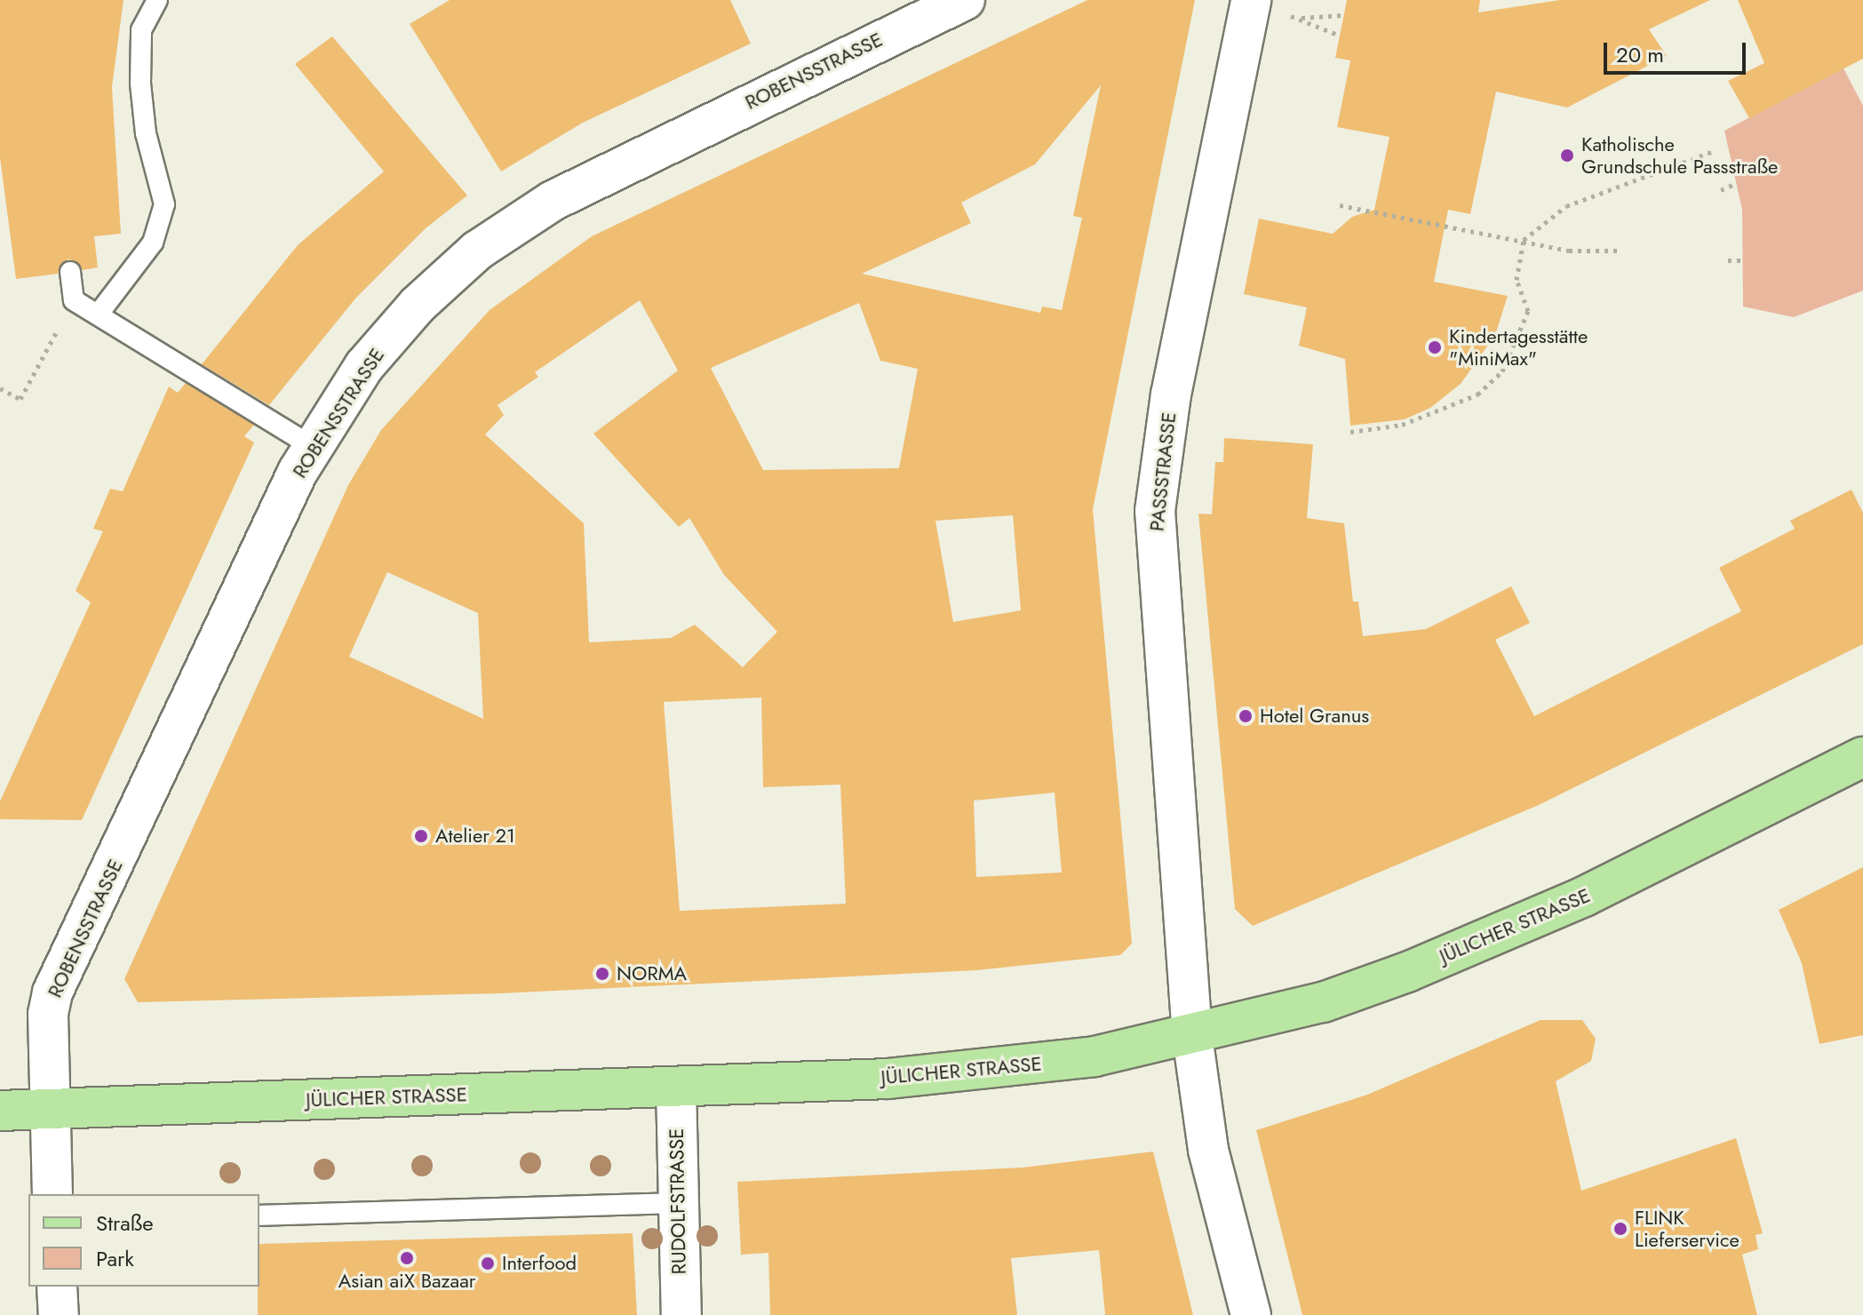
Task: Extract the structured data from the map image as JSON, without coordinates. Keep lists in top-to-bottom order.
{
  "streets": {
    "main road": ["JÜLICHER STRASSE"],
    "street": ["ROBENSSTRASSE", "PASSSTRASSE", "RUDOLFSTRASSE"]
  },
  "crossings": [
    ["ROBENSSTRASSE", "JÜLICHER STRASSE"],
    ["PASSSTRASSE", "JÜLICHER STRASSE"],
    ["JÜLICHER STRASSE", "RUDOLFSTRASSE"]
  ],
  "places": [
    "Katholische Grundschule Passstraße",
    "Kindertagesstätte \"MiniMax\"",
    "Hotel Granus",
    "Atelier 21",
    "NORMA",
    "FLINK Lieferservice",
    "Asian aiX Bazaar",
    "Interfood"
  ],
  "legend": ["Straße", "Park"],
  "scale_bar": "20 m"
}
